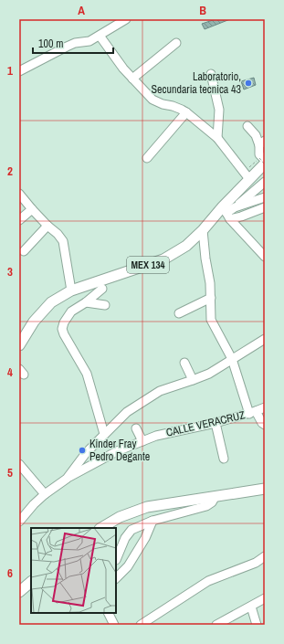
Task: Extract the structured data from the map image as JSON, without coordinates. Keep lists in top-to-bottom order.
{
  "streets": {
    "main road": ["MEX 134"],
    "street": ["CALLE VERACRUZ"]
  },
  "places": ["Laboratorio, Secundaria tecnica 43", "Kinder Fray Pedro Degante"],
  "scale_bar": "100 m",
  "grid": {
    "columns": ["A", "B"],
    "rows": [
      "1",
      "2",
      "3",
      "4",
      "5",
      "6"
    ]
  }
}
